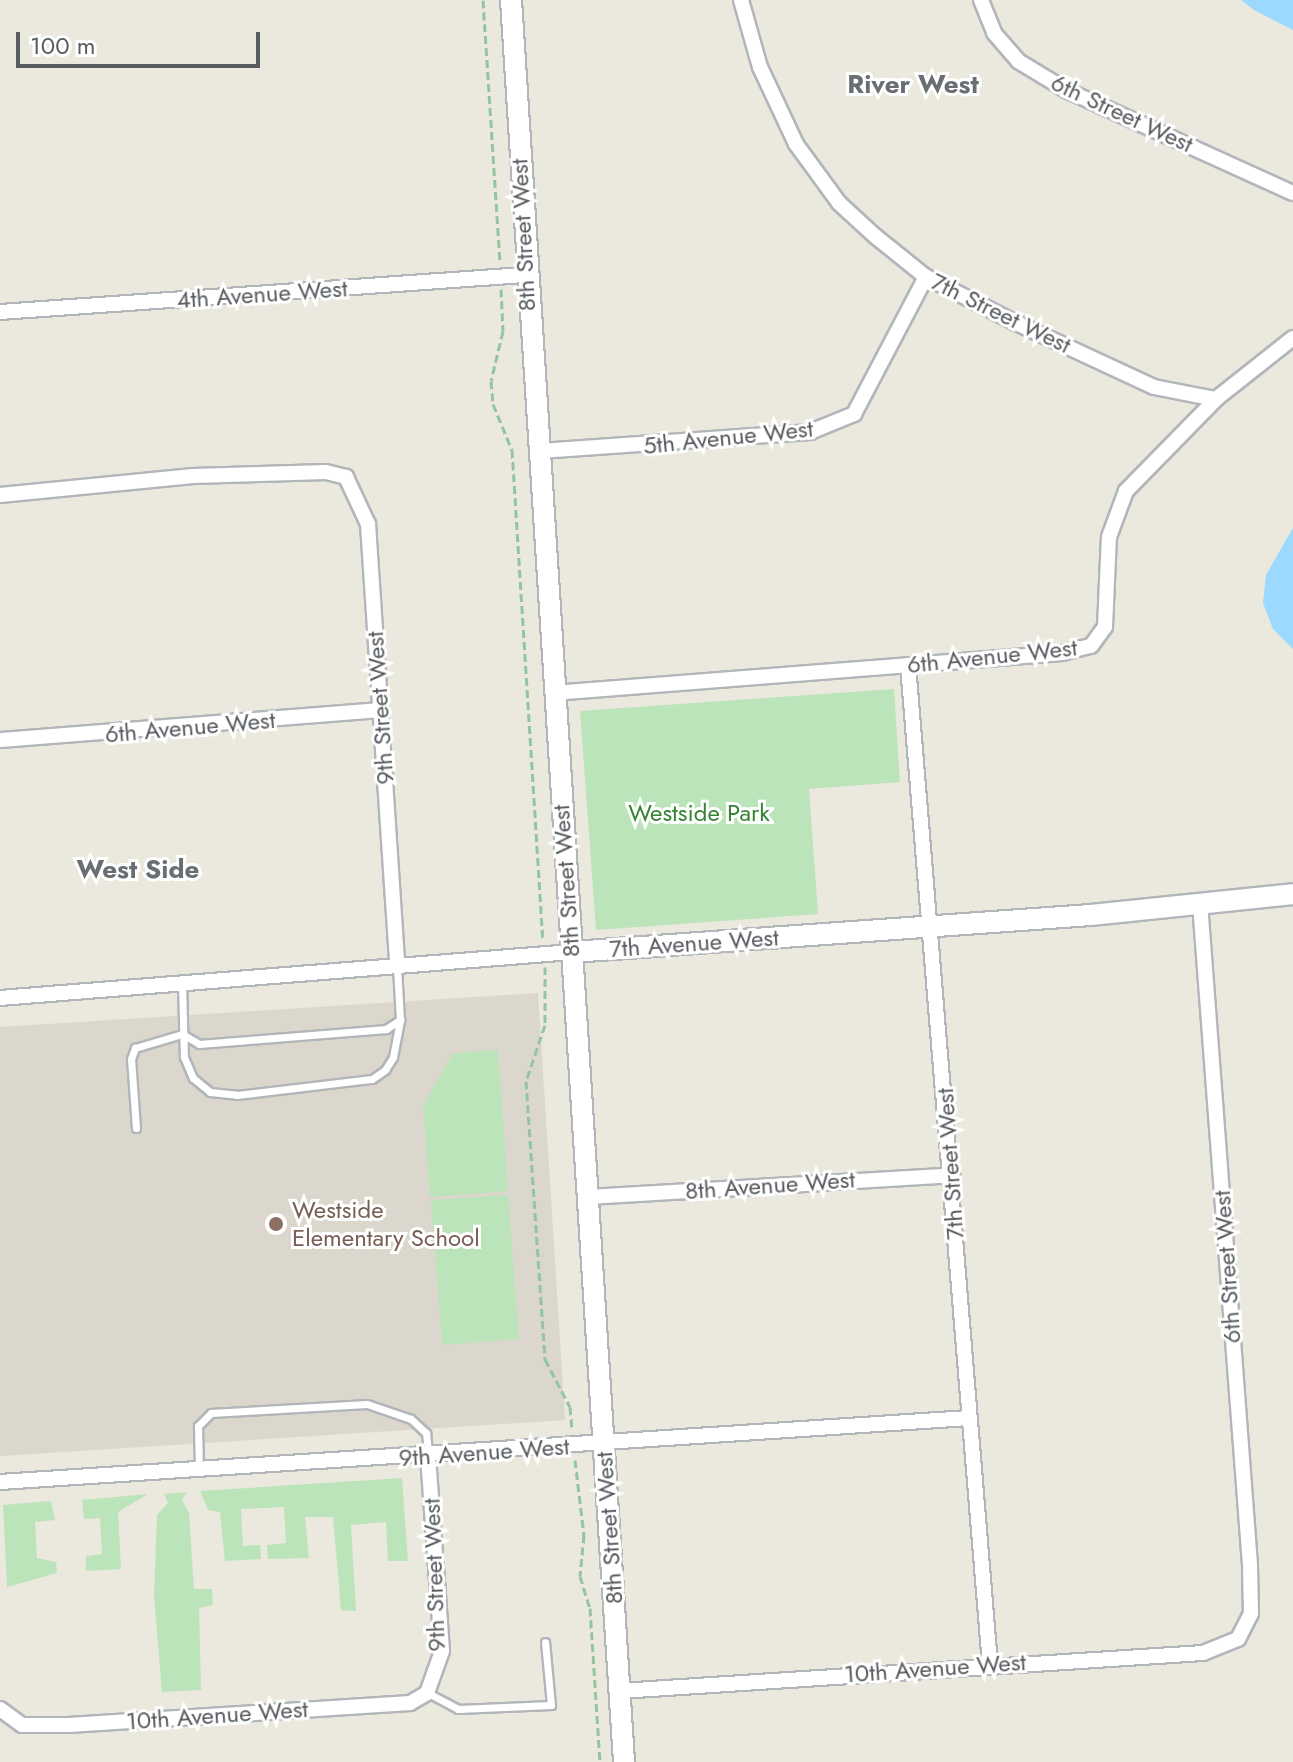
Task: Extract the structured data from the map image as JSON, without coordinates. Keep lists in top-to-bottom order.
{
  "streets": {
    "street": [
      "6th Street West",
      "8th Street West",
      "4th Avenue West",
      "7th Street West",
      "5th Avenue West",
      "6th Avenue West",
      "9th Street West",
      "7th Avenue West",
      "8th Avenue West",
      "9th Avenue West",
      "10th Avenue West"
    ]
  },
  "crossings": [
    ["6th Street West", "7th Avenue West"],
    ["6th Street West", "10th Avenue West"],
    ["8th Street West", "4th Avenue West"],
    ["8th Street West", "5th Avenue West"],
    ["8th Street West", "6th Avenue West"],
    ["8th Street West", "7th Avenue West"],
    ["8th Street West", "8th Avenue West"],
    ["8th Street West", "9th Avenue West"],
    ["8th Street West", "10th Avenue West"],
    ["7th Street West", "5th Avenue West"],
    ["7th Street West", "6th Avenue West"],
    ["7th Street West", "7th Avenue West"],
    ["7th Street West", "8th Avenue West"],
    ["7th Street West", "9th Avenue West"],
    ["7th Street West", "10th Avenue West"],
    ["6th Avenue West", "9th Street West"],
    ["9th Street West", "7th Avenue West"],
    ["9th Street West", "9th Avenue West"],
    ["9th Street West", "10th Avenue West"]
  ],
  "districts": ["River West", "West Side"],
  "parks": ["Westside Park"],
  "places": ["Westside Elementary School"],
  "scale_bar": "100 m"
}
